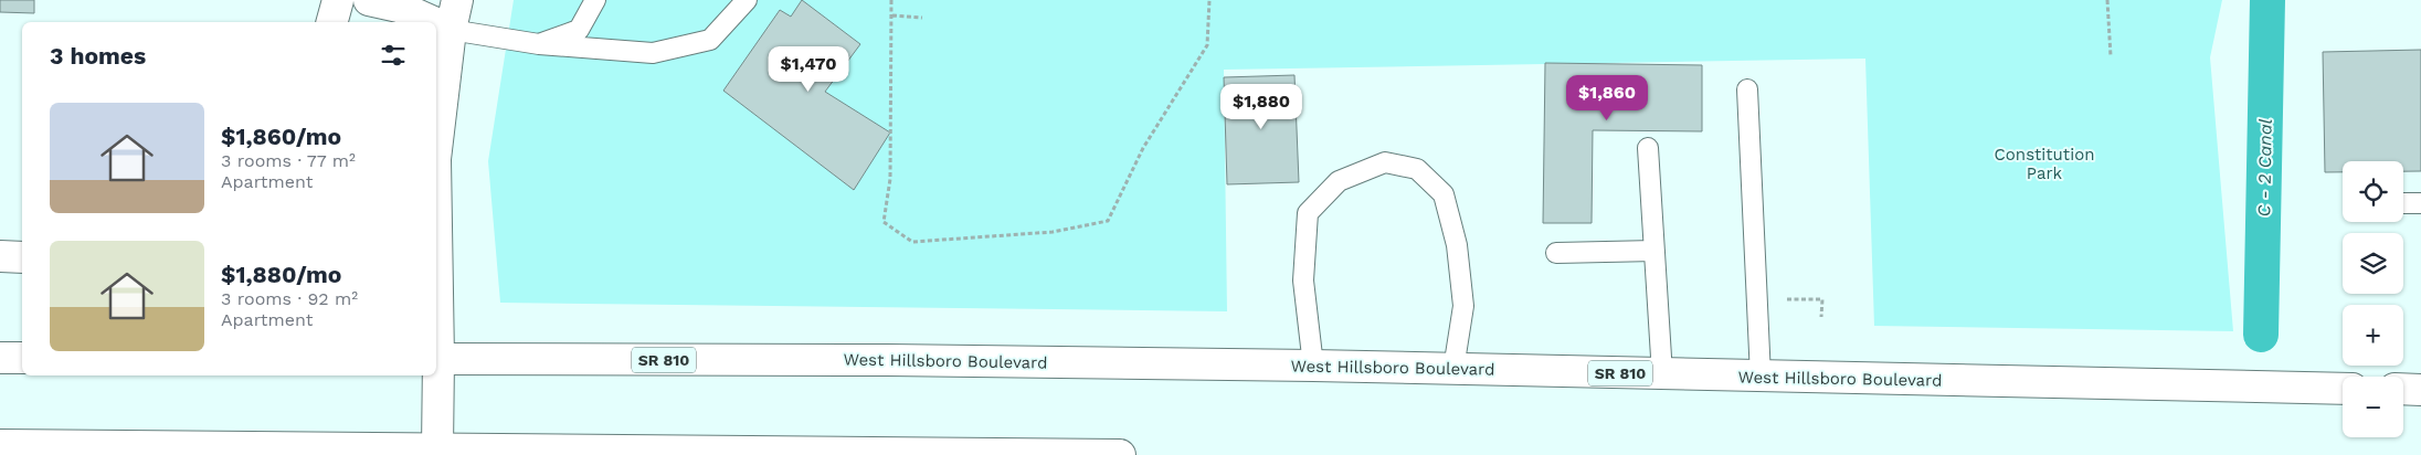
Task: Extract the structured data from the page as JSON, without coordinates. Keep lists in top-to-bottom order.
{
  "streets": {
    "main road": ["SR 810", "West Hillsboro Boulevard"]
  },
  "water": ["C - 2 Canal"],
  "parks": ["Constitution Park"],
  "page": {
    "heading": "3 homes",
    "price": ["$1,470", "$1,860", "$1,880"],
    "list": [
      {
        "name": "$1,860/mo",
        "note": "3 rooms · 77 m² · Apartment"
      },
      {
        "name": "$1,880/mo",
        "note": "3 rooms · 92 m² · Apartment"
      }
    ],
    "map_buttons": ["+", "−"]
  }
}
